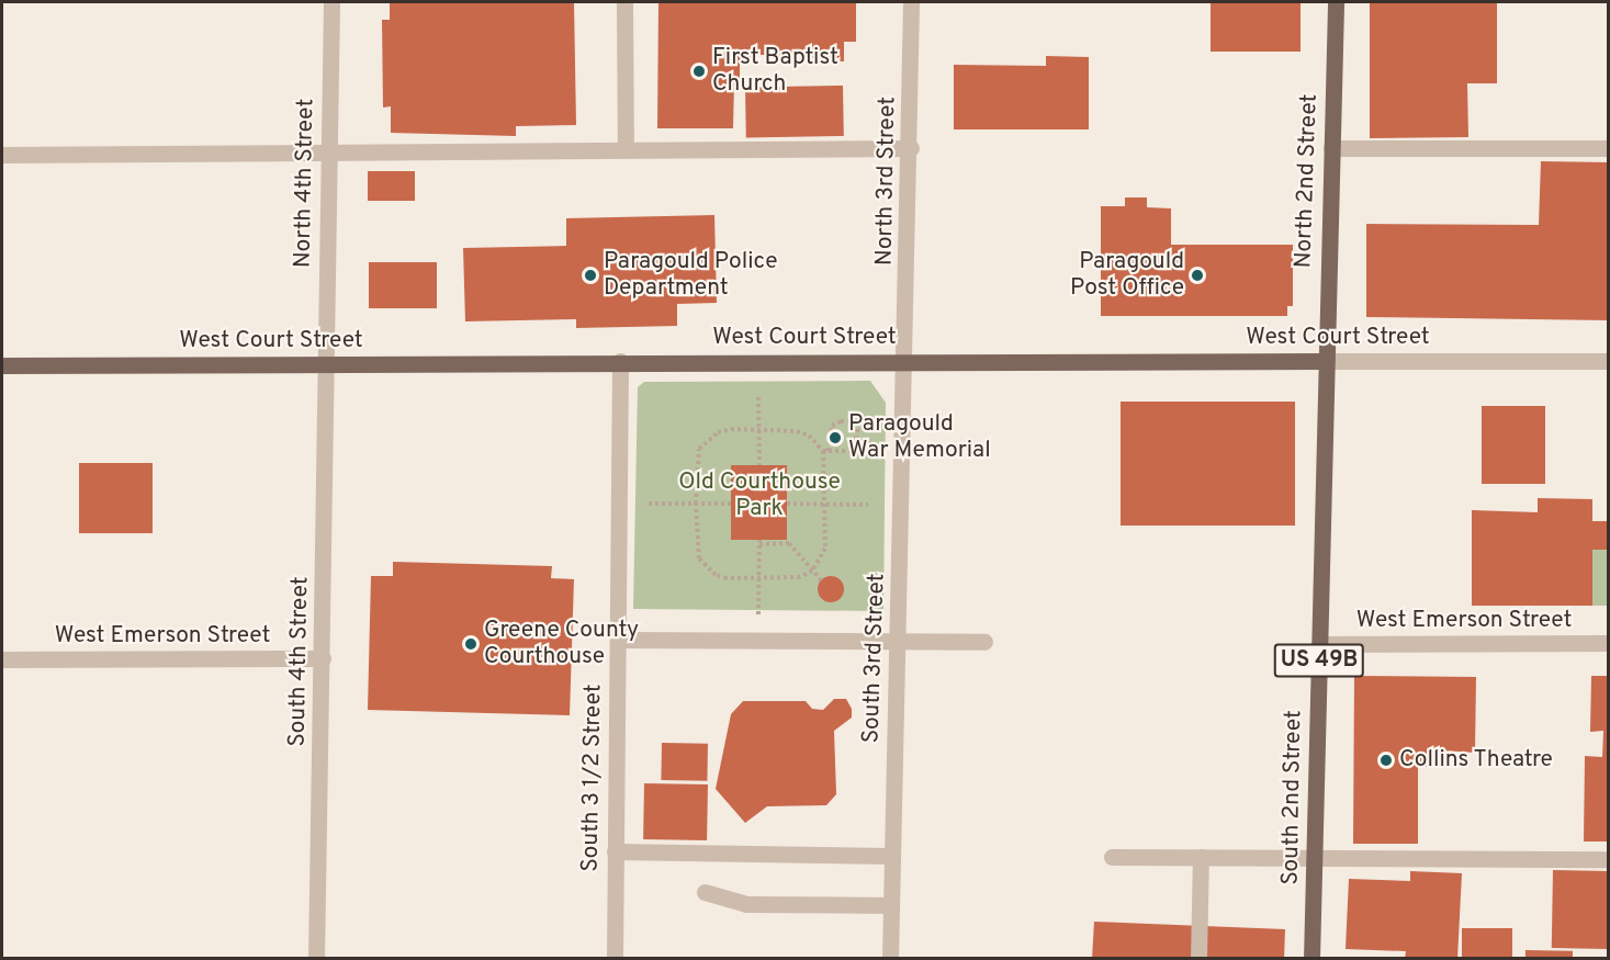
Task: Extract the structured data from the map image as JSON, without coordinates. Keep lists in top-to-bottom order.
{
  "streets": {
    "main road": [
      "North 2nd Street",
      "West Court Street",
      "US 49B",
      "South 2nd Street"
    ],
    "street": [
      "North 3rd Street",
      "North 4th Street",
      "West Emerson Street",
      "South 3rd Street",
      "South 4th Street",
      "South 3 1/2 Street"
    ]
  },
  "crossings": [
    ["North 3rd Street", "West Court Street"],
    ["North 3rd Street", "South 3rd Street"],
    ["North 2nd Street", "West Court Street"],
    ["North 2nd Street", "South 2nd Street"],
    ["North 4th Street", "West Court Street"],
    ["North 4th Street", "South 4th Street"],
    ["West Court Street", "South 3rd Street"],
    ["West Court Street", "South 4th Street"],
    ["West Court Street", "South 3 1/2 Street"],
    ["West Court Street", "South 2nd Street"],
    ["West Emerson Street", "South 4th Street"],
    ["West Emerson Street", "South 2nd Street"]
  ],
  "parks": ["Old Courthouse Park"],
  "places": [
    "First Baptist Church",
    "Paragould Police Department",
    "Paragould Post Office",
    "Paragould War Memorial",
    "Greene County Courthouse",
    "Collins Theatre"
  ]
}
